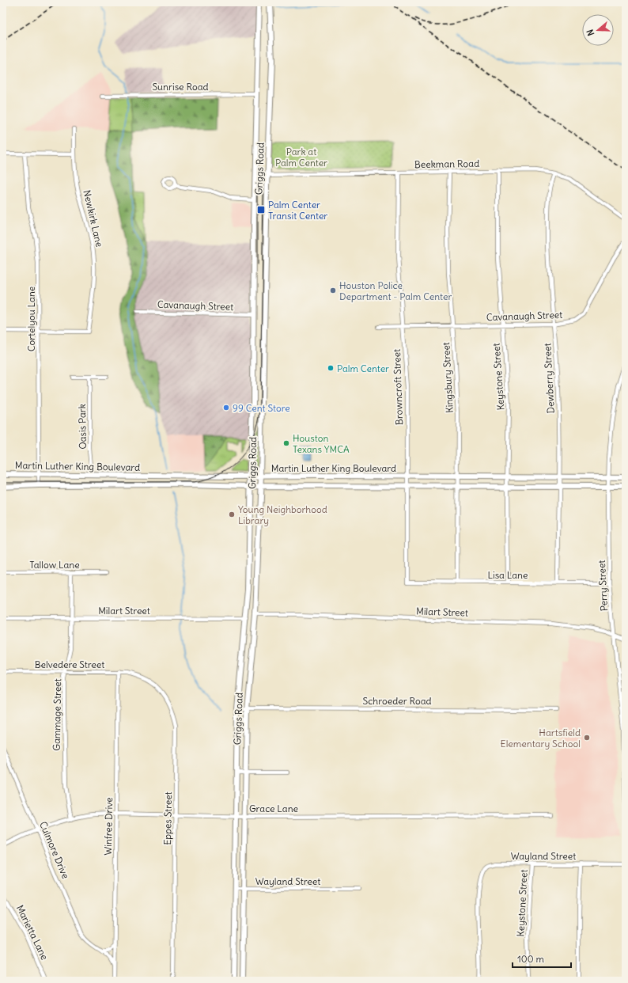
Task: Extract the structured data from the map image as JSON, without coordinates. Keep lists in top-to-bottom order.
{
  "streets": {
    "main road": ["Griggs Road", "Martin Luther King Boulevard"],
    "street": [
      "Sunrise Road",
      "Beekman Road",
      "Newkirk Lane",
      "Cavanaugh Street",
      "Cortelyou Lane",
      "Keystone Street",
      "Kingsbury Street",
      "Dewberry Street",
      "Browncroft Street",
      "Oasis Park",
      "Tallow Lane",
      "Lisa Lane",
      "Perry Street",
      "Milart Street",
      "Belvedere Street",
      "Schroeder Road",
      "Gammage Street",
      "Grace Lane",
      "Eppes Street",
      "Winfree Drive",
      "Culmore Drive",
      "Wayland Street",
      "Marietta Lane"
    ]
  },
  "crossings": [
    ["Sunrise Road", "Griggs Road"],
    ["Beekman Road", "Griggs Road"],
    ["Beekman Road", "Keystone Street"],
    ["Beekman Road", "Kingsbury Street"],
    ["Beekman Road", "Dewberry Street"],
    ["Beekman Road", "Browncroft Street"],
    ["Griggs Road", "Cavanaugh Street"],
    ["Griggs Road", "Martin Luther King Boulevard"],
    ["Griggs Road", "Milart Street"],
    ["Griggs Road", "Schroeder Road"],
    ["Griggs Road", "Grace Lane"],
    ["Griggs Road", "Wayland Street"],
    ["Newkirk Lane", "Cortelyou Lane"],
    ["Cavanaugh Street", "Keystone Street"],
    ["Cavanaugh Street", "Kingsbury Street"],
    ["Cavanaugh Street", "Dewberry Street"],
    ["Cavanaugh Street", "Browncroft Street"],
    ["Cortelyou Lane", "Martin Luther King Boulevard"],
    ["Keystone Street", "Martin Luther King Boulevard"],
    ["Keystone Street", "Lisa Lane"],
    ["Keystone Street", "Wayland Street"],
    ["Kingsbury Street", "Martin Luther King Boulevard"],
    ["Kingsbury Street", "Lisa Lane"],
    ["Dewberry Street", "Martin Luther King Boulevard"],
    ["Dewberry Street", "Lisa Lane"],
    ["Browncroft Street", "Martin Luther King Boulevard"],
    ["Browncroft Street", "Lisa Lane"],
    ["Oasis Park", "Martin Luther King Boulevard"],
    ["Martin Luther King Boulevard", "Perry Street"],
    ["Tallow Lane", "Gammage Street"],
    ["Lisa Lane", "Perry Street"],
    ["Perry Street", "Milart Street"],
    ["Milart Street", "Gammage Street"],
    ["Belvedere Street", "Gammage Street"],
    ["Belvedere Street", "Eppes Street"],
    ["Belvedere Street", "Winfree Drive"],
    ["Gammage Street", "Grace Lane"],
    ["Grace Lane", "Eppes Street"],
    ["Grace Lane", "Winfree Drive"],
    ["Grace Lane", "Culmore Drive"],
    ["Winfree Drive", "Culmore Drive"]
  ],
  "parks": ["Park at Palm Center"],
  "places": {
    "transit": ["Palm Center Transit Center"],
    "other": [
      "Houston Police Department - Palm Center",
      "Palm Center",
      "99 Cent Store",
      "Houston Texans YMCA",
      "Young Neighborhood Library",
      "Hartsfield Elementary School"
    ]
  },
  "scale_bar": "100 m",
  "north": "left"
}
